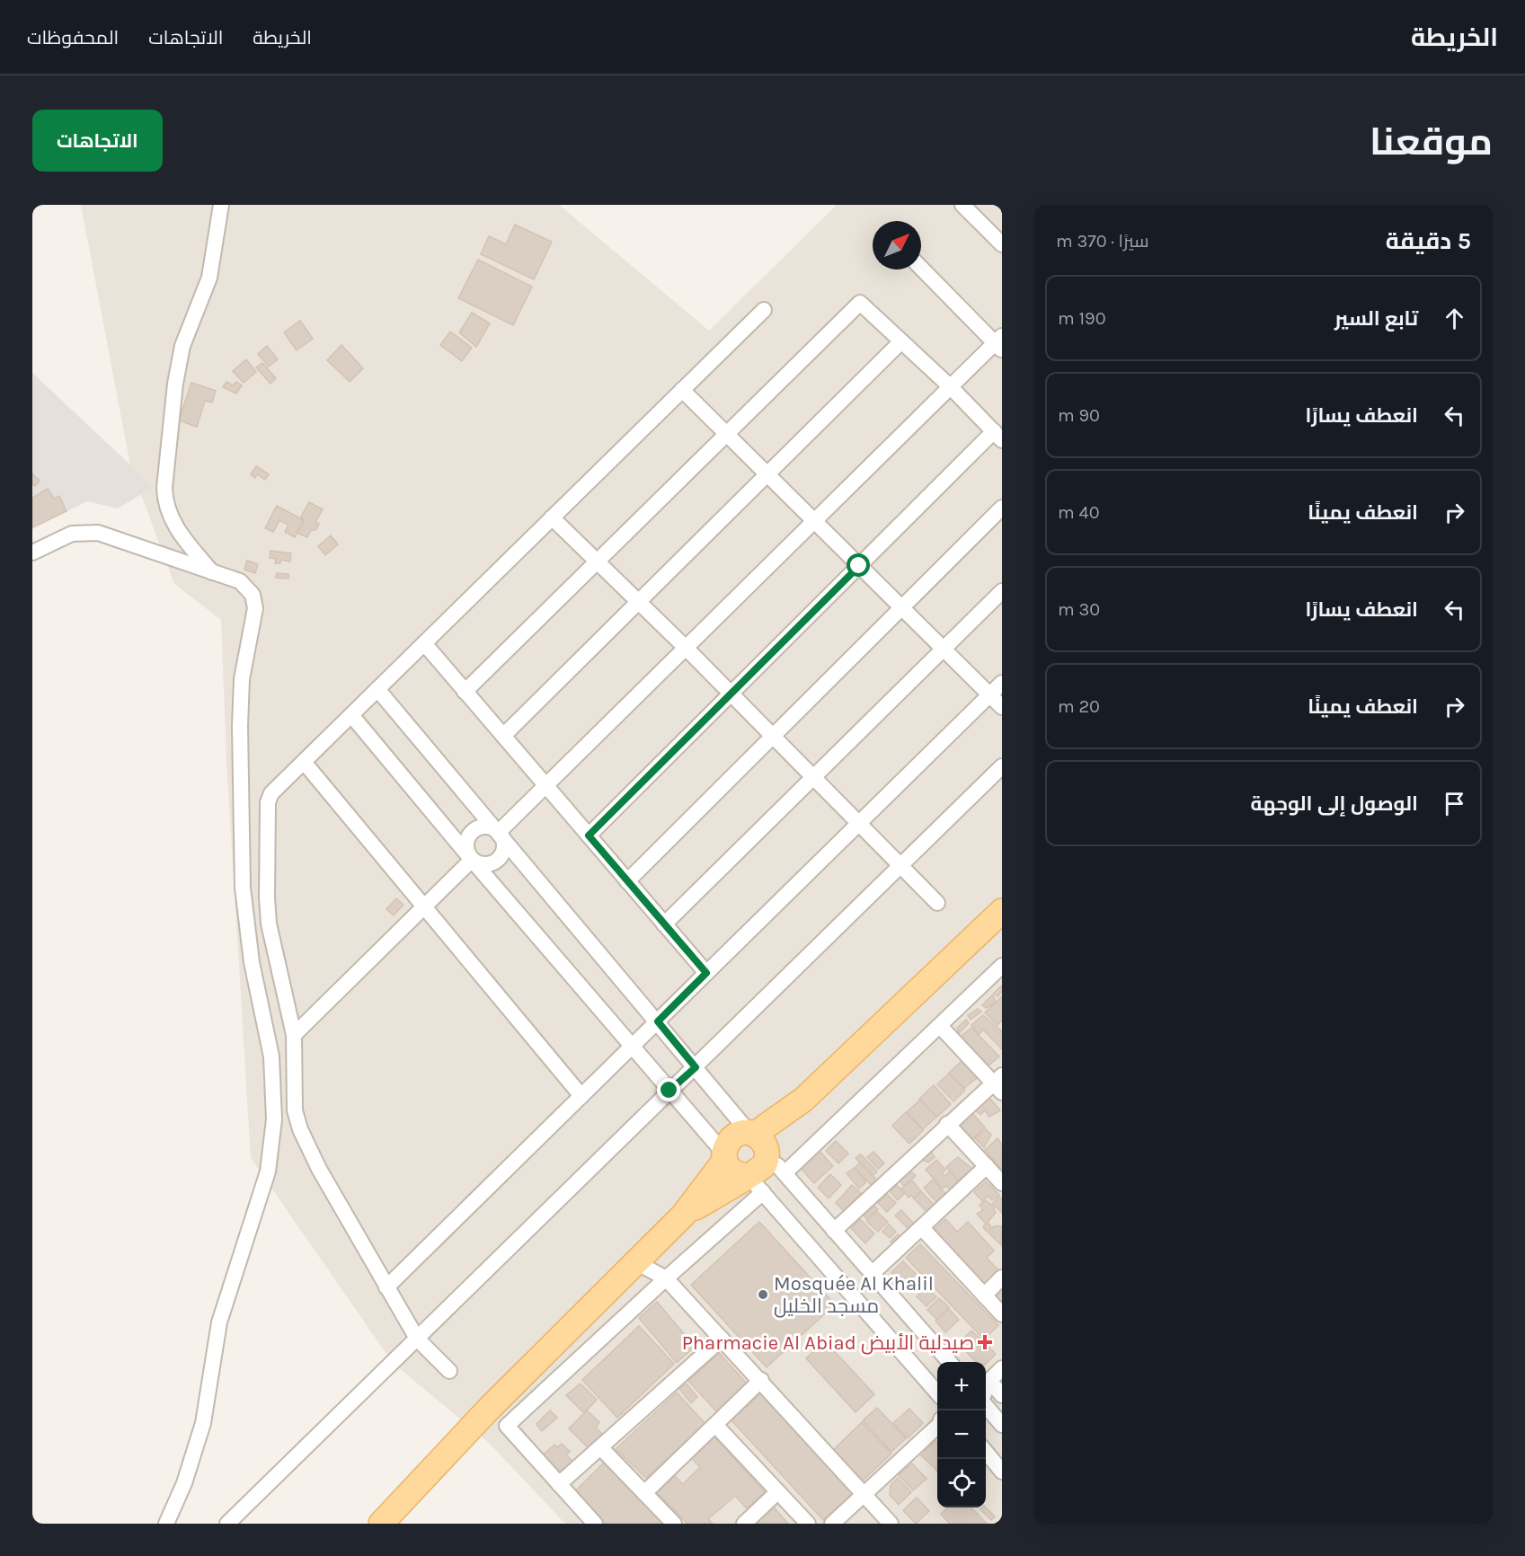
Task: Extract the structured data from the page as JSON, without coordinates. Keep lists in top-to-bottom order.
{
  "places": {
    "other": ["Mosquée Al Khalil مسجد الخليل"],
    "health": ["Pharmacie Al Abiad صيدلية الأبيض"]
  },
  "north": "top right",
  "page": {
    "header": "الخريطة",
    "nav": ["الخريطة", "الاتجاهات", "المحفوظات"],
    "title": "موقعنا",
    "buttons": "الاتجاهات",
    "heading": ["5 دقيقة", "سيرًا · 370 m"],
    "list": [
      ["تابع السير", "190 m"],
      ["انعطف يسارًا", "90 m"],
      ["انعطف يمينًا", "40 m"],
      ["انعطف يسارًا", "30 m"],
      ["انعطف يمينًا", "20 m"],
      "الوصول إلى الوجهة"
    ],
    "map_buttons": ["+", "−"]
  }
}
